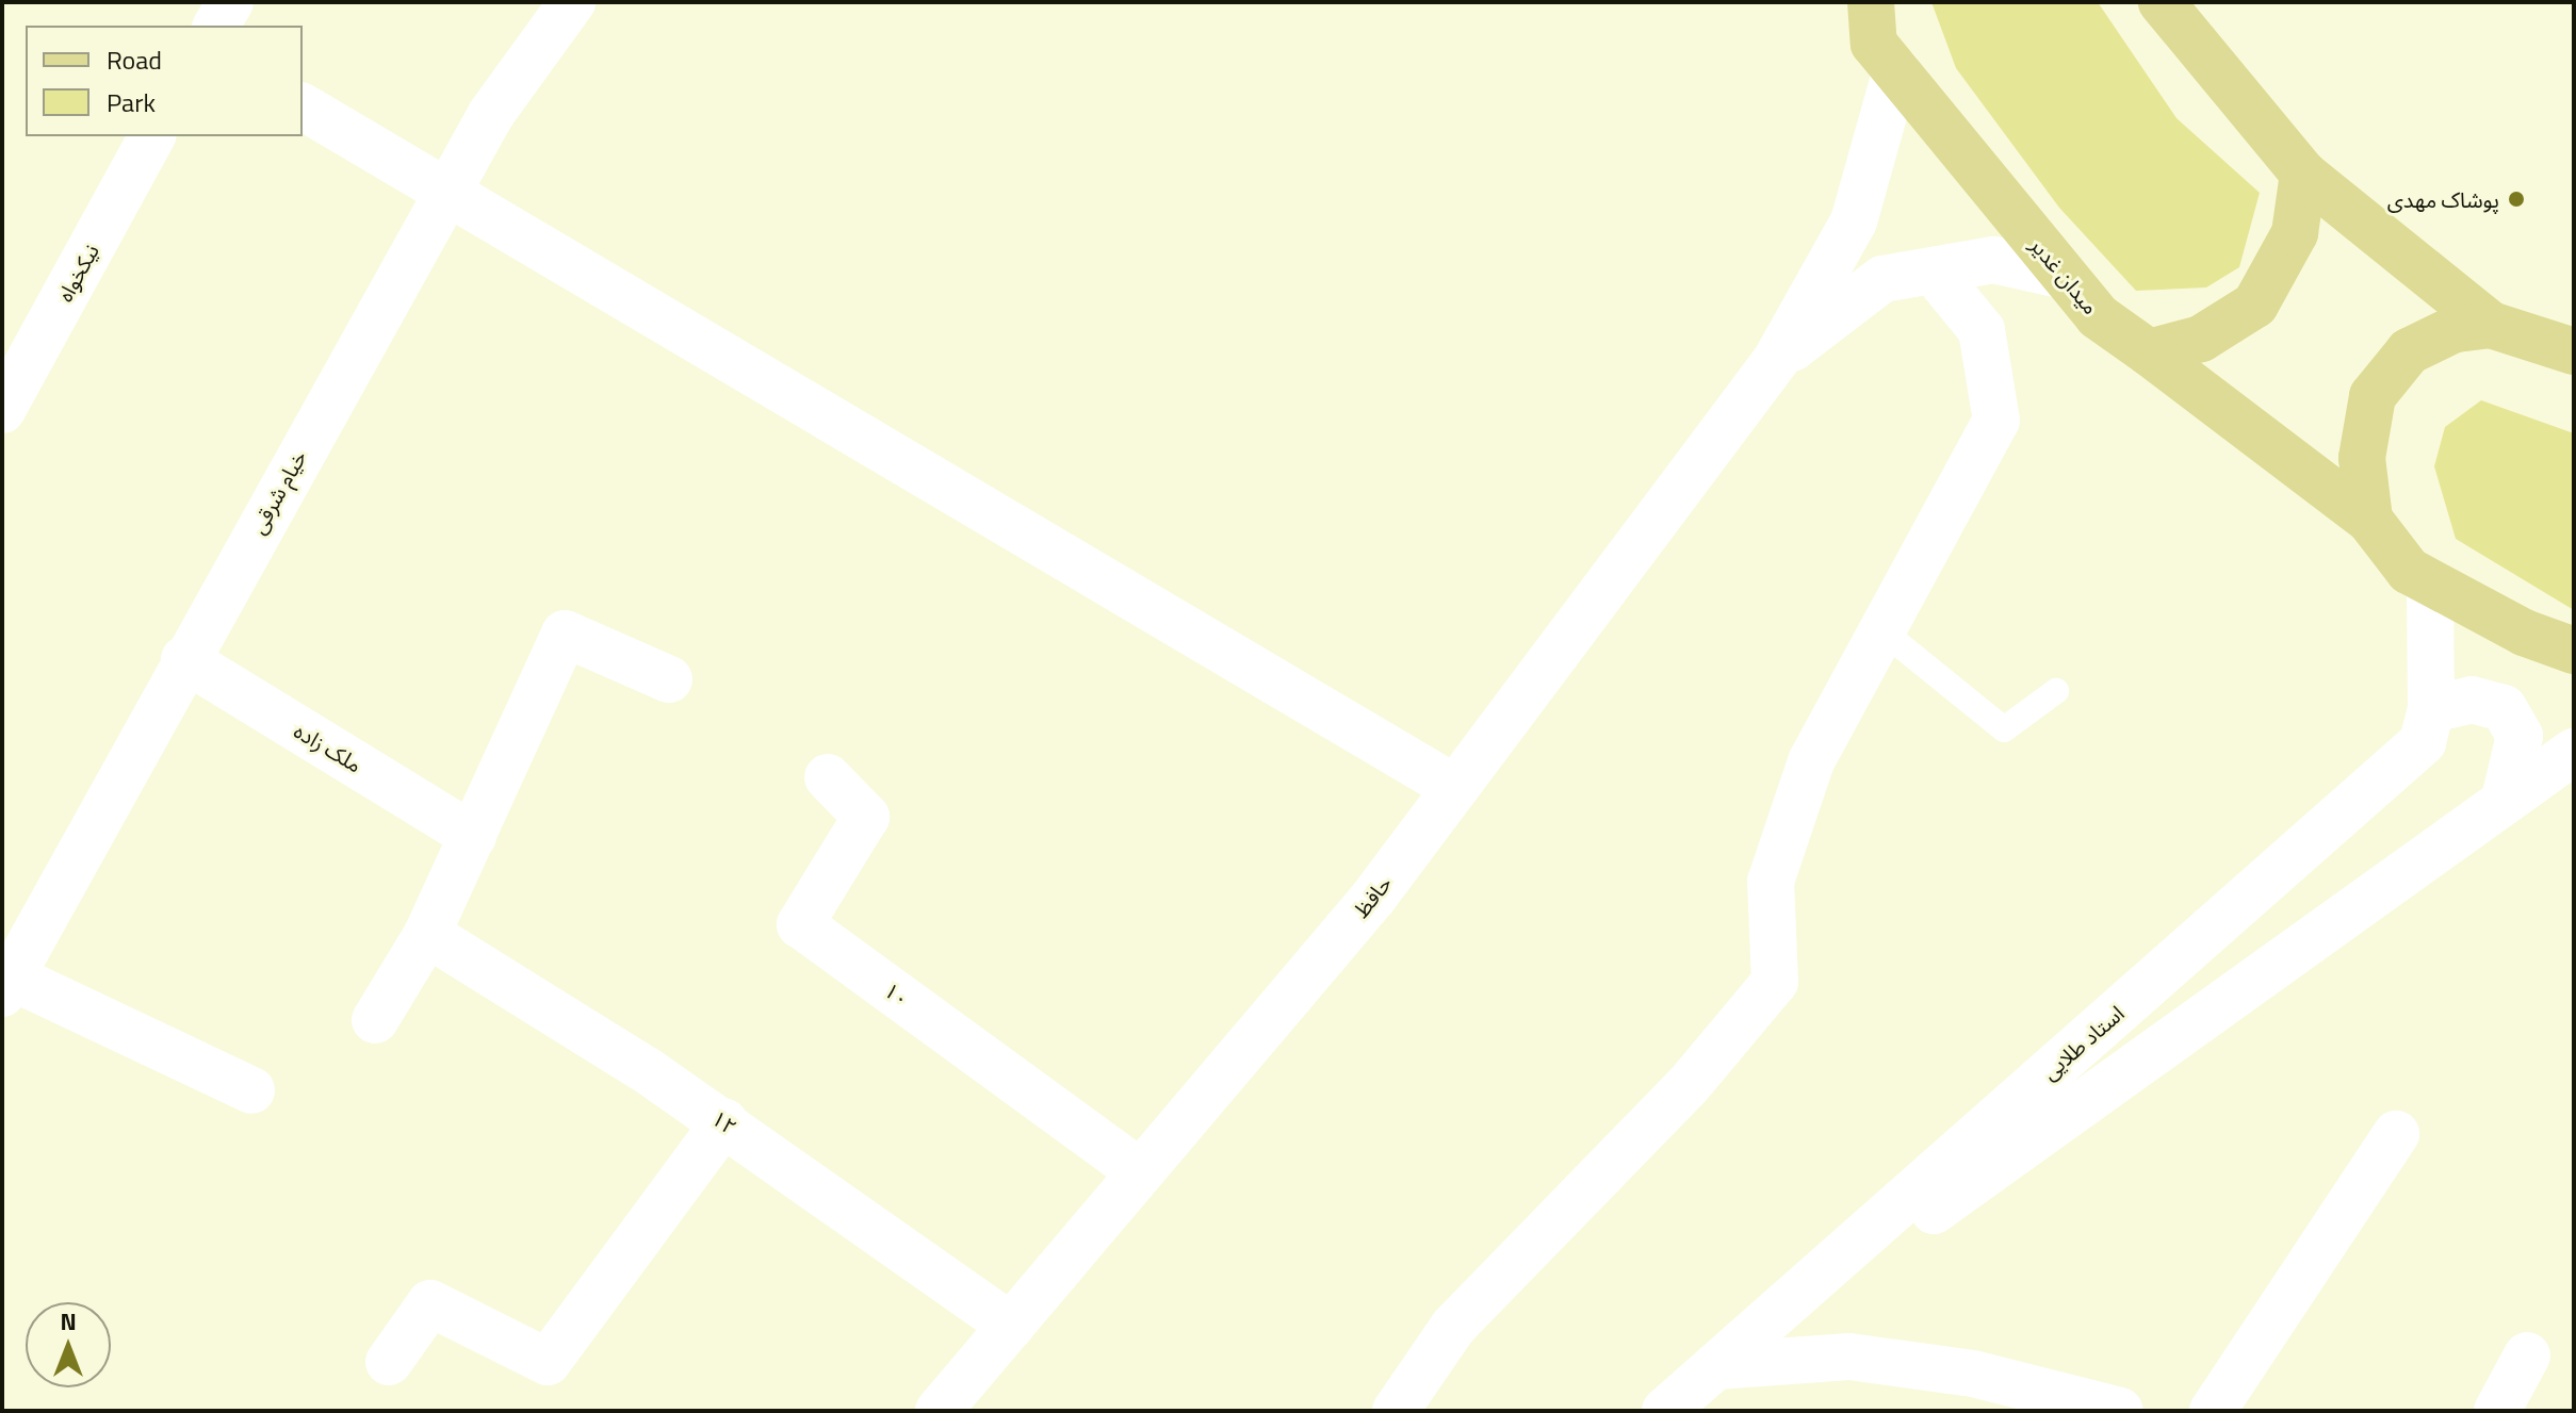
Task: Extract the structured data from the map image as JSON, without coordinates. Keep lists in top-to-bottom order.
{
  "streets": {
    "main road": ["میدان غدیر"],
    "street": [
      "نیکخواه",
      "خیام شرقی",
      "ملک زاده",
      "حافظ",
      "۱۰",
      "استاد طلایی",
      "۱۲"
    ]
  },
  "crossings": [
    ["خیام شرقی", "ملک زاده"],
    ["حافظ", "۱۰"],
    ["حافظ", "۱۲"]
  ],
  "places": ["پوشاک مهدی"],
  "legend": ["Road", "Park"],
  "north": "top"
}
